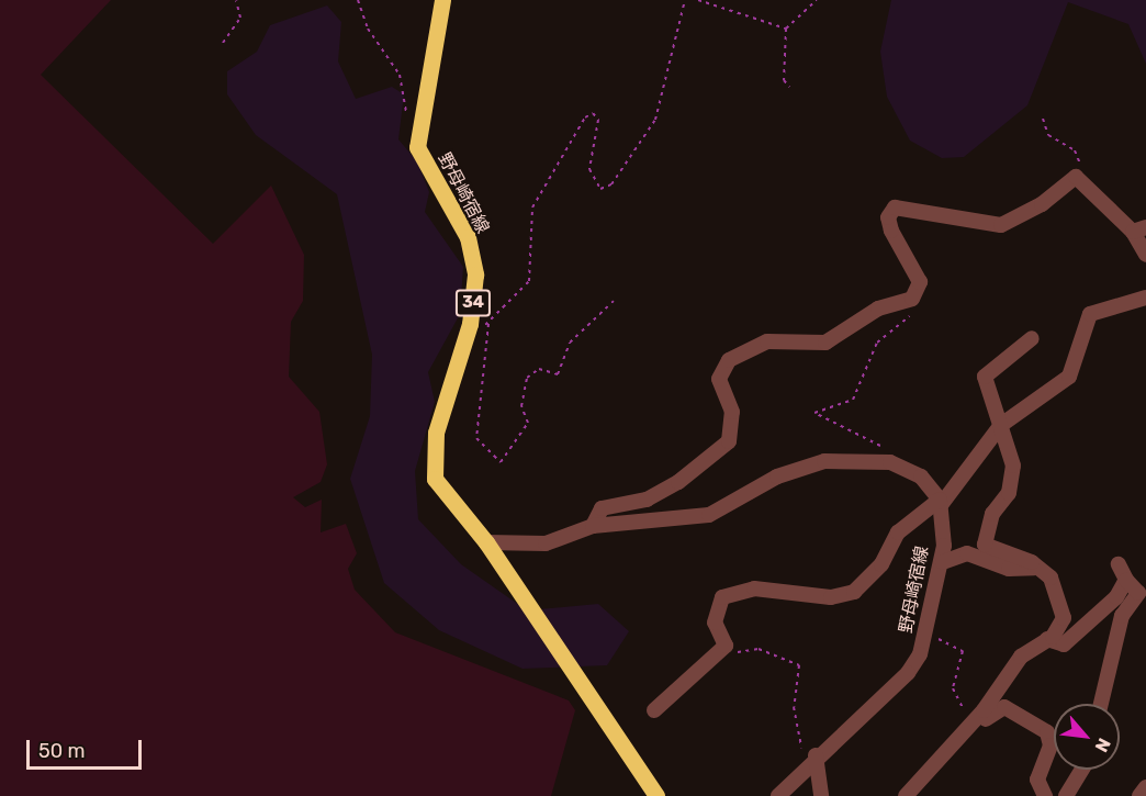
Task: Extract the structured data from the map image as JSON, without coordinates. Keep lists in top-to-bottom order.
{
  "streets": {
    "main road": ["野母崎宿線", "34"]
  },
  "scale_bar": "50 m",
  "north": "bottom right"
}
